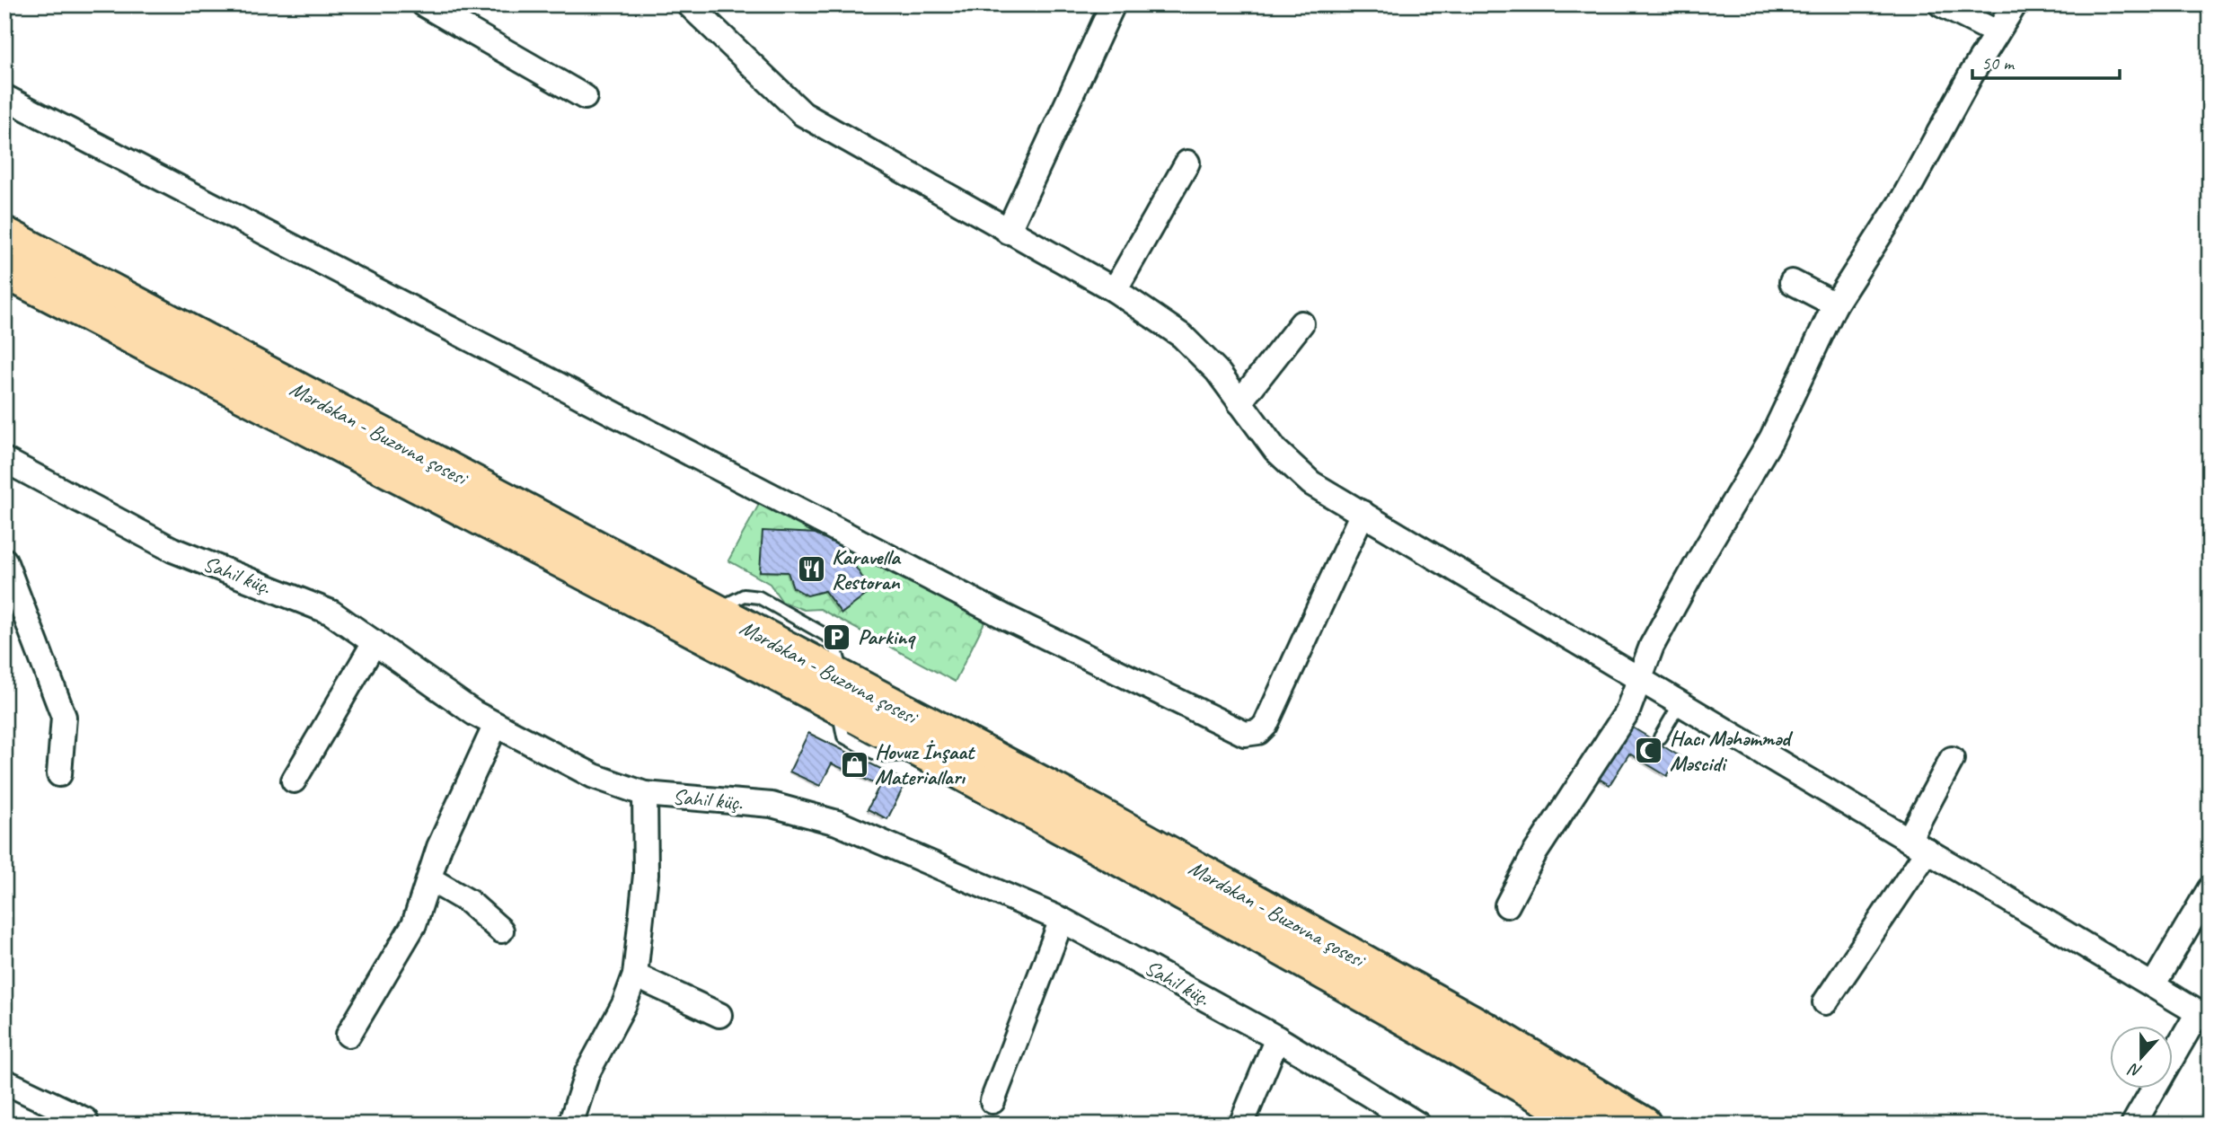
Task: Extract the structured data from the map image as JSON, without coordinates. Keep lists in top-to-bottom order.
{
  "streets": {
    "main road": ["Mərdəkan - Buzovna şosesi"],
    "street": ["Sahil küç."]
  },
  "places": {
    "restaurant": ["Karavella Restoran"],
    "parking": ["Parkinq"],
    "mosque": ["Hacı Məhəmməd Məscidi"],
    "shop": ["Hovuz İnşaat Materialları"]
  },
  "scale_bar": "50 m",
  "north": "bottom"
}
